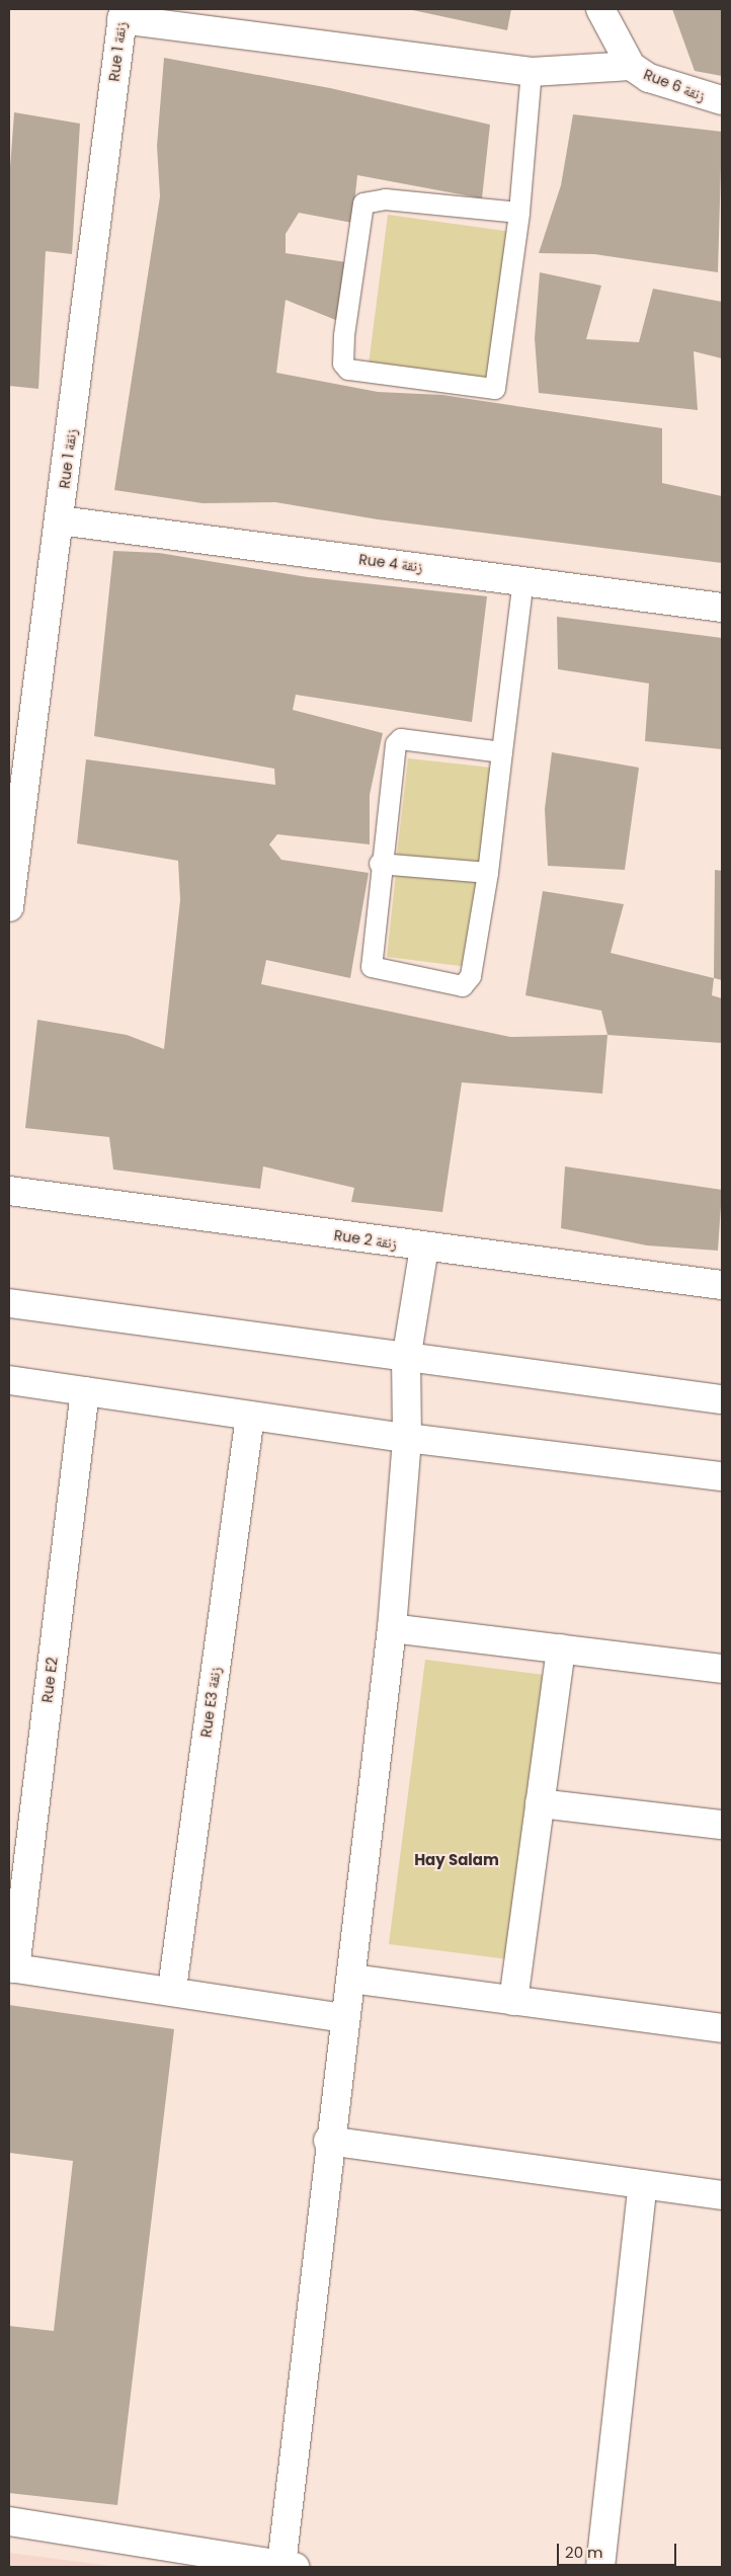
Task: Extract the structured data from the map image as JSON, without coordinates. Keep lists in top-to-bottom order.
{
  "streets": {
    "street": [
      "Rue 1 زنقة",
      "Rue 6 زنقة",
      "Rue 4 زنقة",
      "Rue 2 زنقة",
      "Rue E2",
      "Rue E3 زنقة"
    ]
  },
  "crossings": [
    ["Rue 1 زنقة", "Rue 4 زنقة"]
  ],
  "districts": ["Hay Salam"],
  "scale_bar": "20 m"
}
